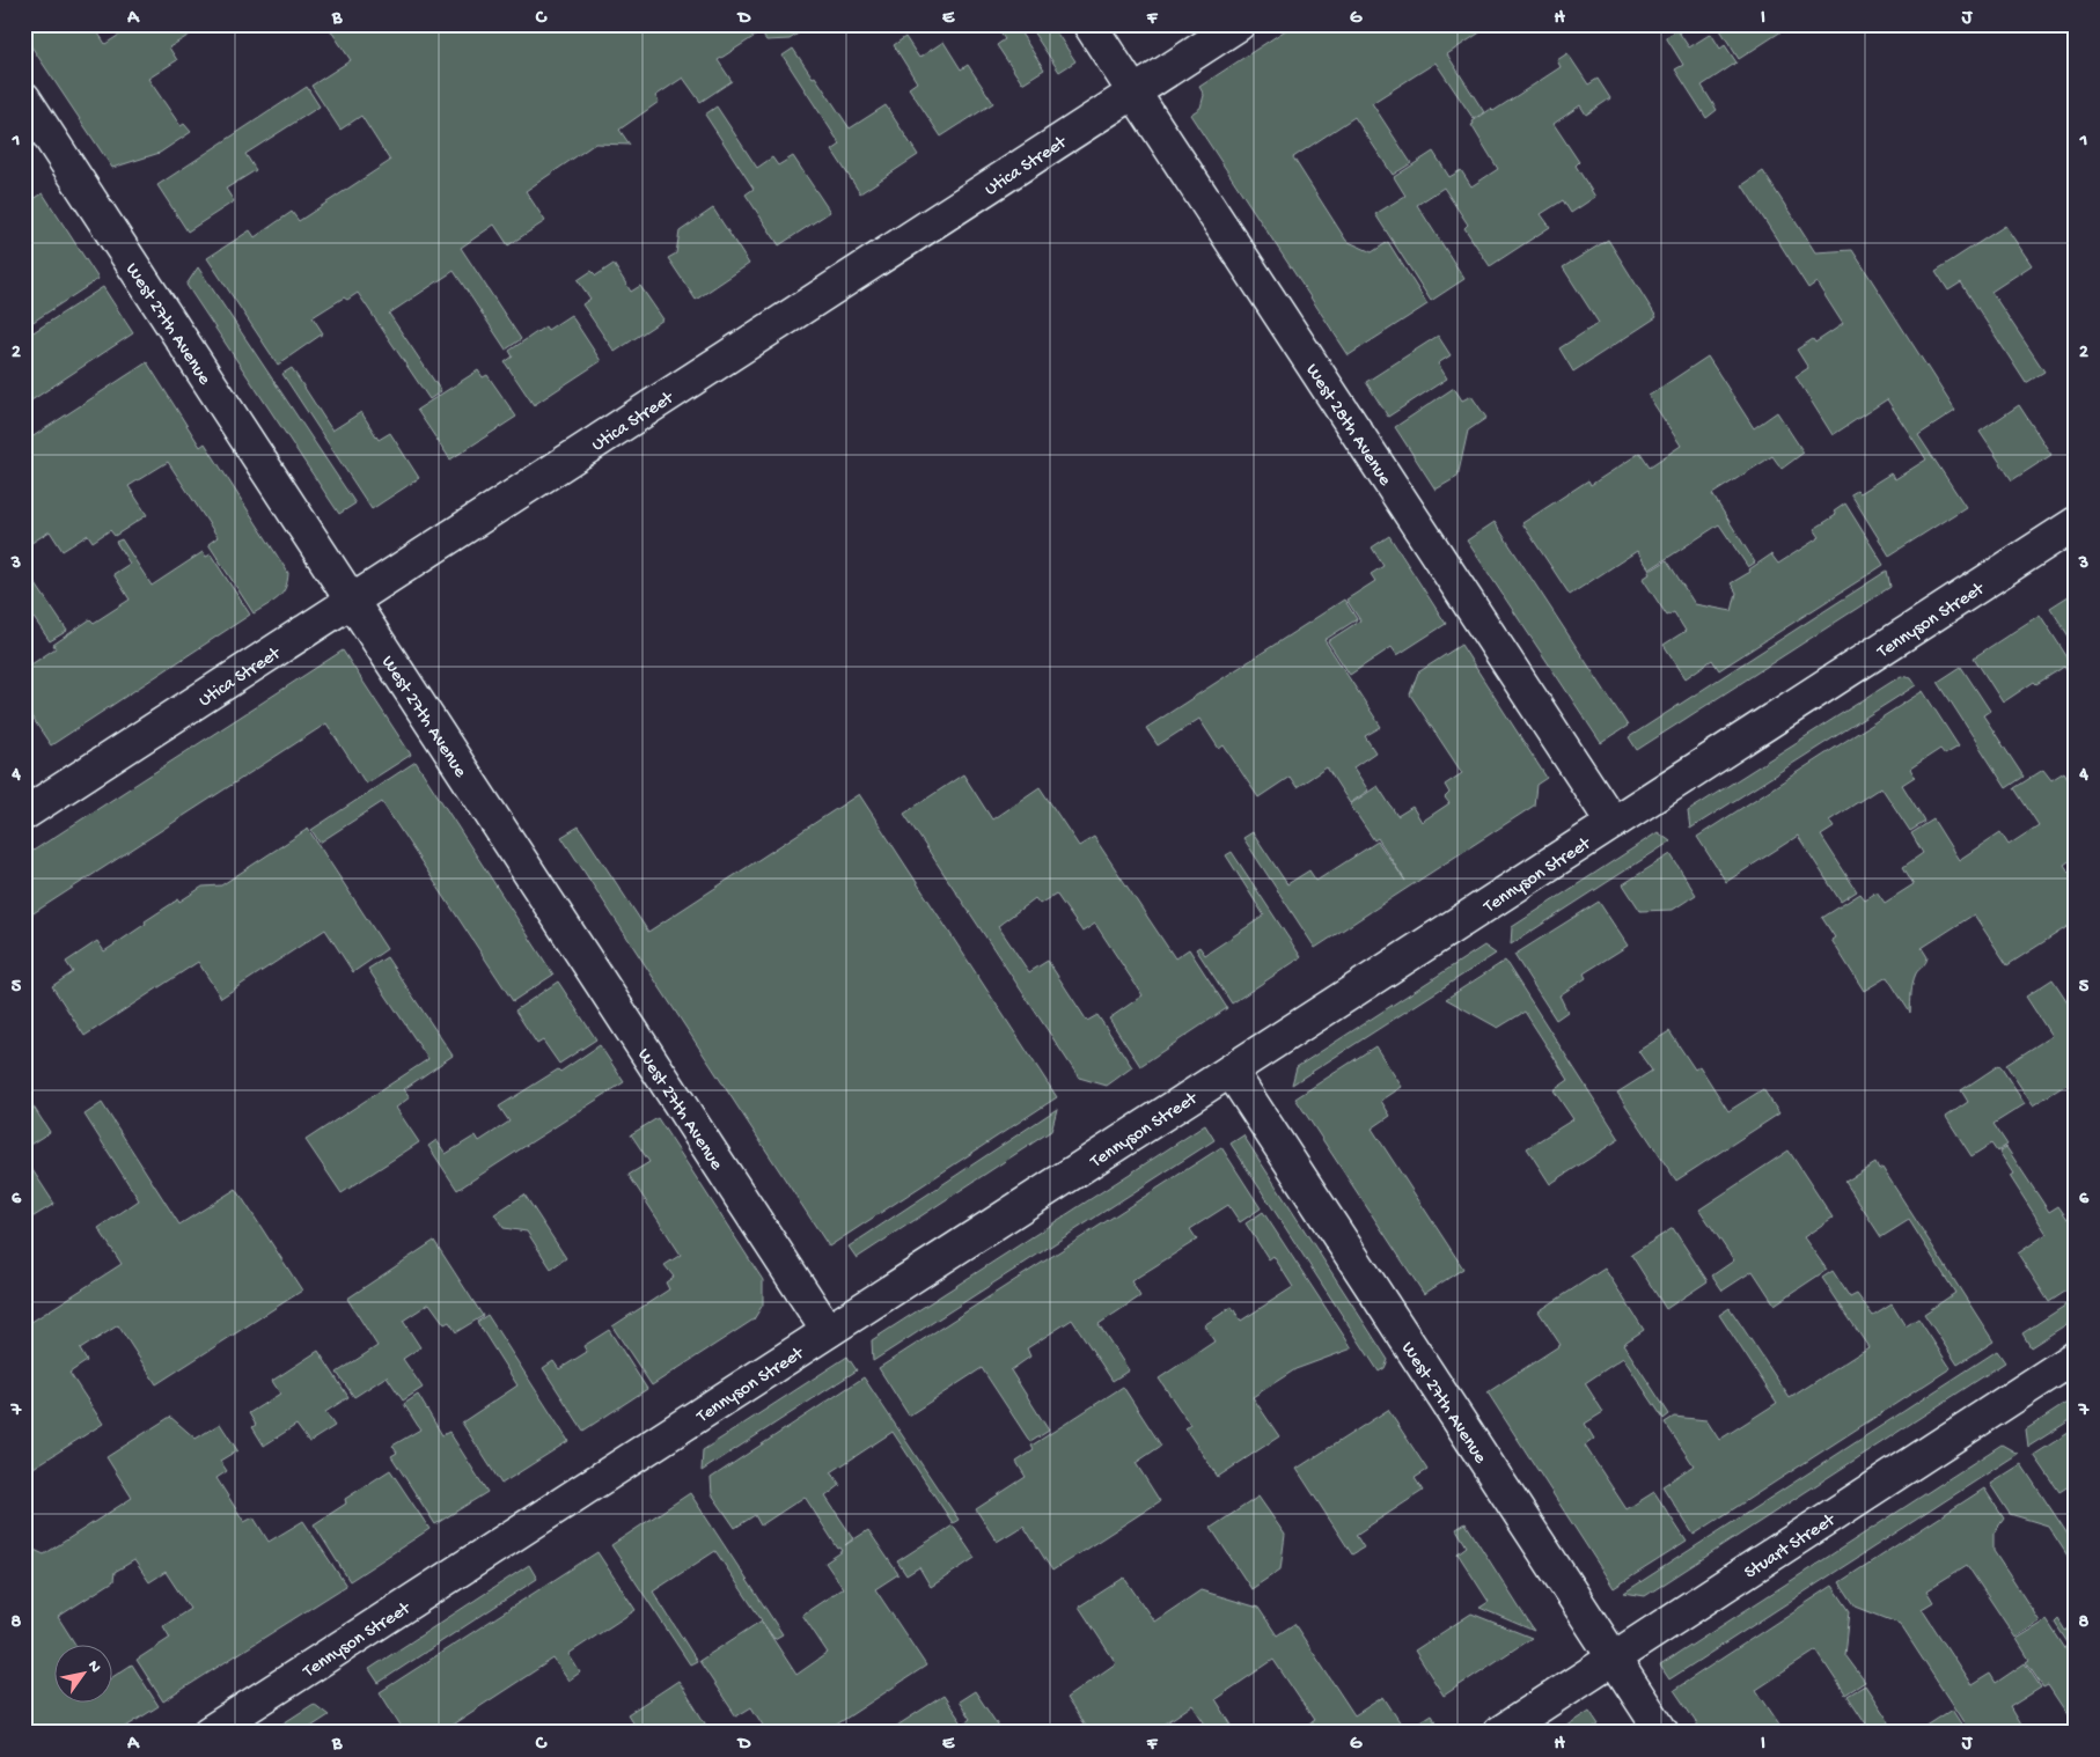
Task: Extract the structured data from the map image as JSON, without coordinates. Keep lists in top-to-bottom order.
{
  "streets": {
    "street": [
      "Utica Street",
      "West 27th Avenue",
      "West 28th Avenue",
      "Tennyson Street",
      "Stuart Street"
    ]
  },
  "crossings": [
    ["Utica Street", "West 27th Avenue"],
    ["Utica Street", "West 28th Avenue"],
    ["West 27th Avenue", "Tennyson Street"],
    ["West 27th Avenue", "Stuart Street"],
    ["West 28th Avenue", "Tennyson Street"]
  ],
  "north": "top right",
  "grid": {
    "columns": [
      "A",
      "B",
      "C",
      "D",
      "E",
      "F",
      "G",
      "H",
      "I",
      "J"
    ],
    "rows": [
      "1",
      "2",
      "3",
      "4",
      "5",
      "6",
      "7",
      "8"
    ]
  }
}
